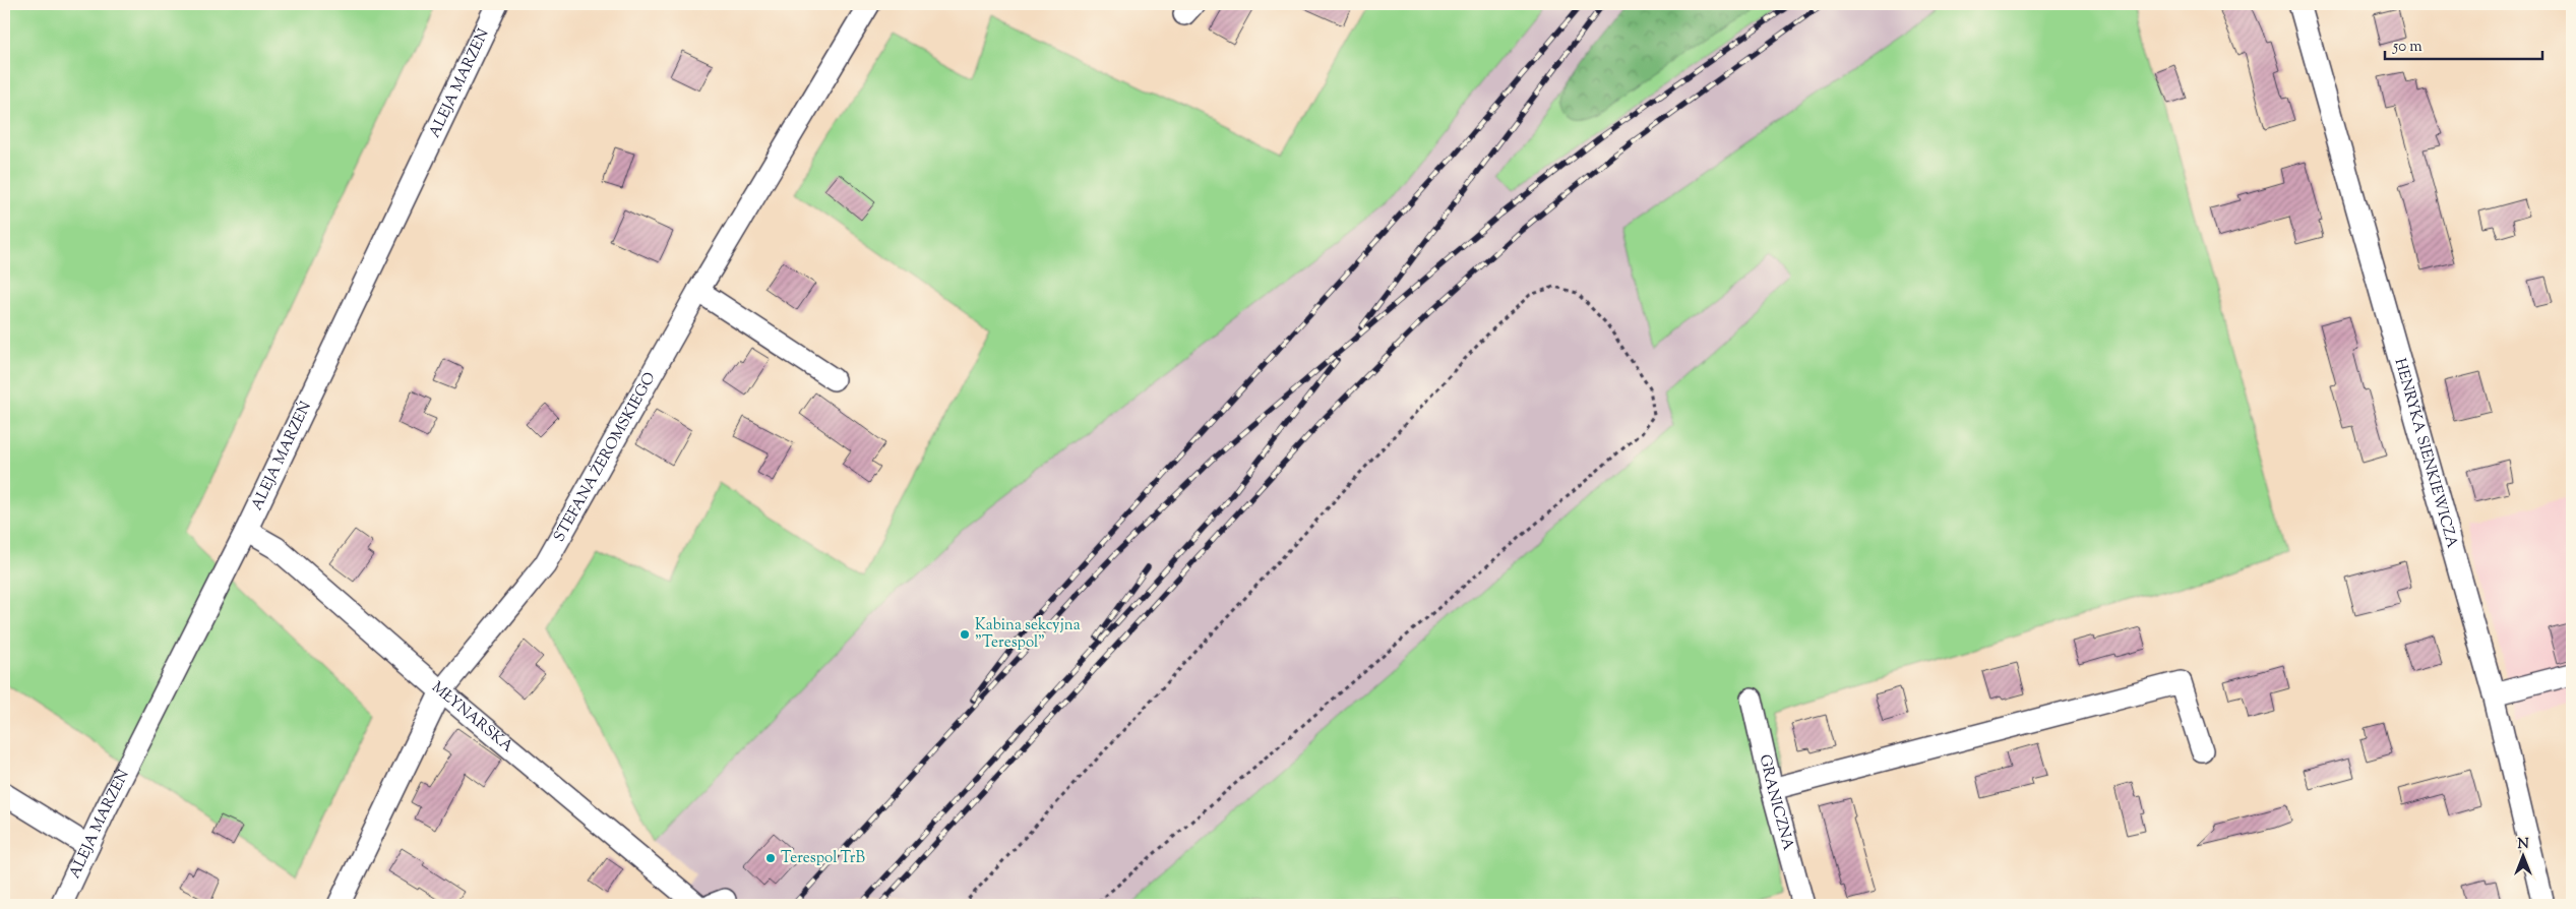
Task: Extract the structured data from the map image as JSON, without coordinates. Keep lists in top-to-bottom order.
{
  "streets": {
    "street": [
      "ALEJA MARZEŃ",
      "HENRYKA SIENKIEWICZA",
      "STEFANA ŻEROMSKIEGO",
      "MŁYNARSKA",
      "GRANICZNA"
    ]
  },
  "crossings": [
    ["ALEJA MARZEŃ", "MŁYNARSKA"],
    ["STEFANA ŻEROMSKIEGO", "MŁYNARSKA"]
  ],
  "places": ["Kabina sekcyjna \"Terespol\"", "Terespol TrB"],
  "scale_bar": "50 m",
  "north": "top"
}
